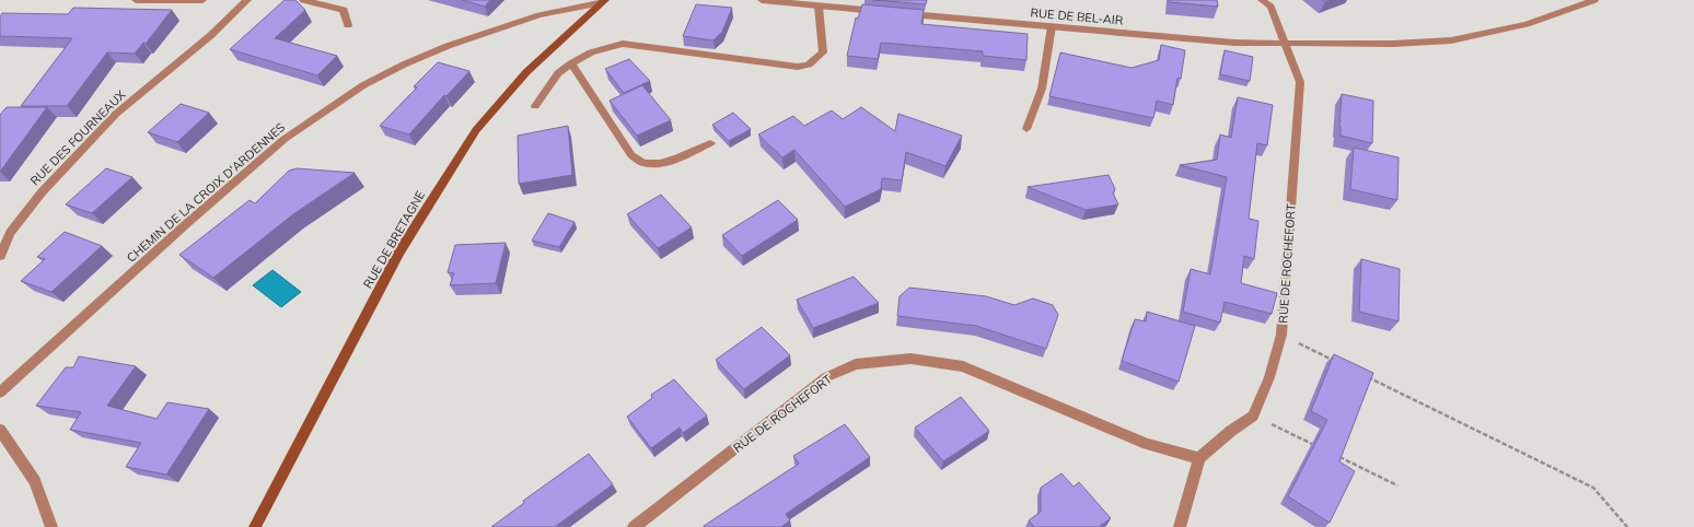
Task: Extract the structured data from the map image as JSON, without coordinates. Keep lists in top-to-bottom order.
{
  "streets": {
    "street": [
      "RUE DE BEL-AIR",
      "RUE DES FOURNEAUX",
      "CHEMIN DE LA CROIX D'ARDENNES",
      "RUE DE BRETAGNE",
      "RUE DE ROCHEFORT"
    ]
  },
  "crossings": [
    ["RUE DE BEL-AIR", "RUE DE ROCHEFORT"],
    ["CHEMIN DE LA CROIX D'ARDENNES", "RUE DE BRETAGNE"]
  ]
}
